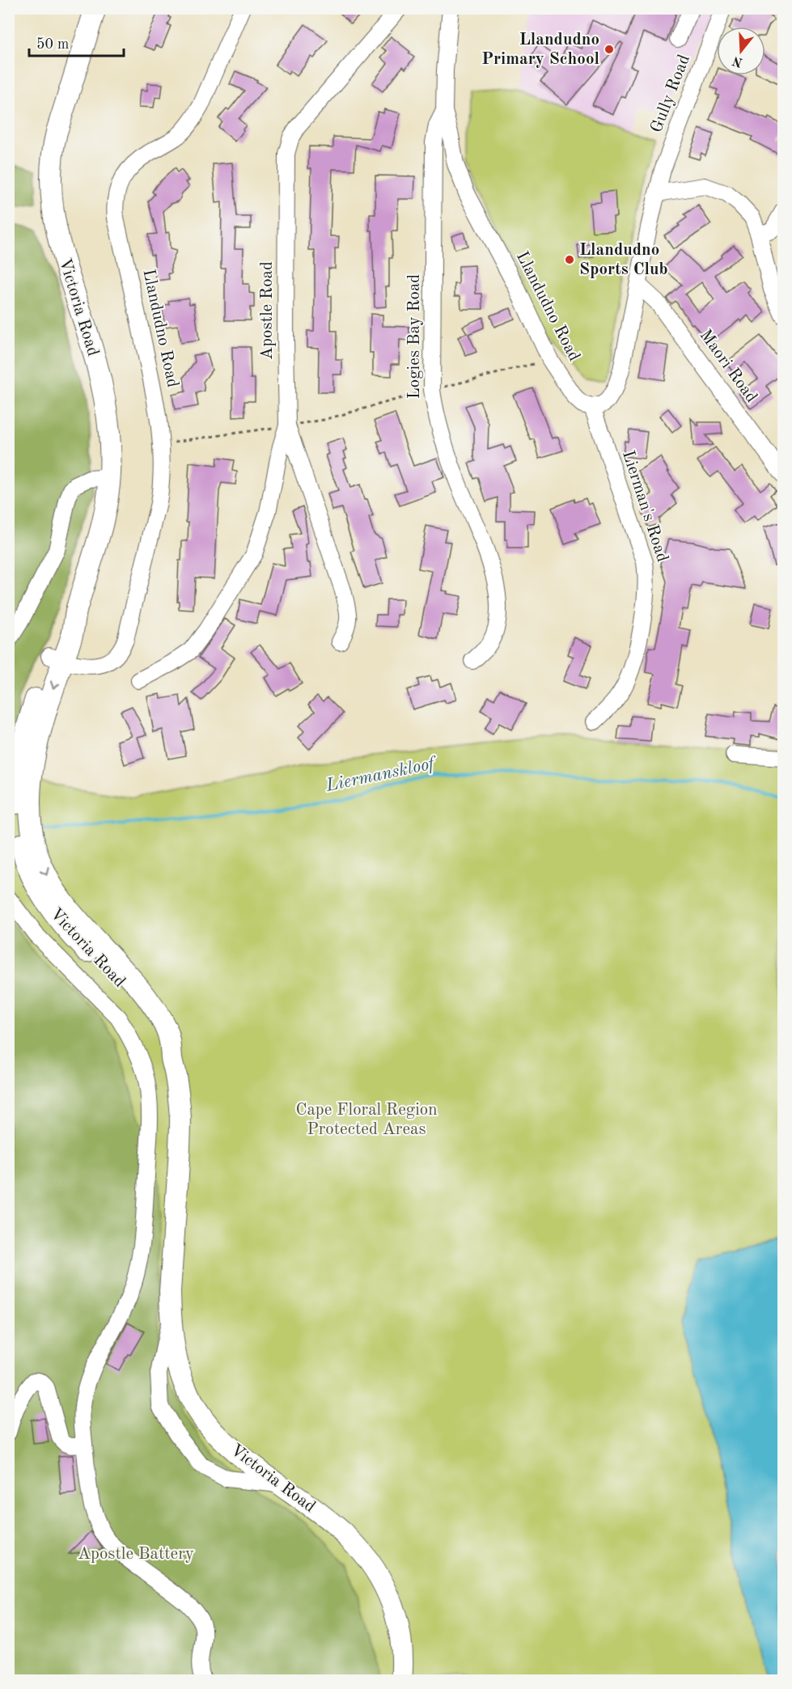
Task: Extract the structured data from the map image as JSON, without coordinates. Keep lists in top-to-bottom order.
{
  "streets": {
    "main road": ["Victoria Road"],
    "street": [
      "Gully Road",
      "Llandudno Road",
      "Apostle Road",
      "Logies Bay Road",
      "Maori Road",
      "Lierman's Road"
    ]
  },
  "crossings": [
    ["Llandudno Road", "Victoria Road"],
    ["Llandudno Road", "Logies Bay Road"],
    ["Llandudno Road", "Lierman's Road"]
  ],
  "water": ["Liermanskloof"],
  "parks": ["Cape Floral Region Protected Areas", "Apostle Battery"],
  "places": ["Llandudno Primary School", "Llandudno Sports Club"],
  "scale_bar": "50 m",
  "north": "bottom"
}
